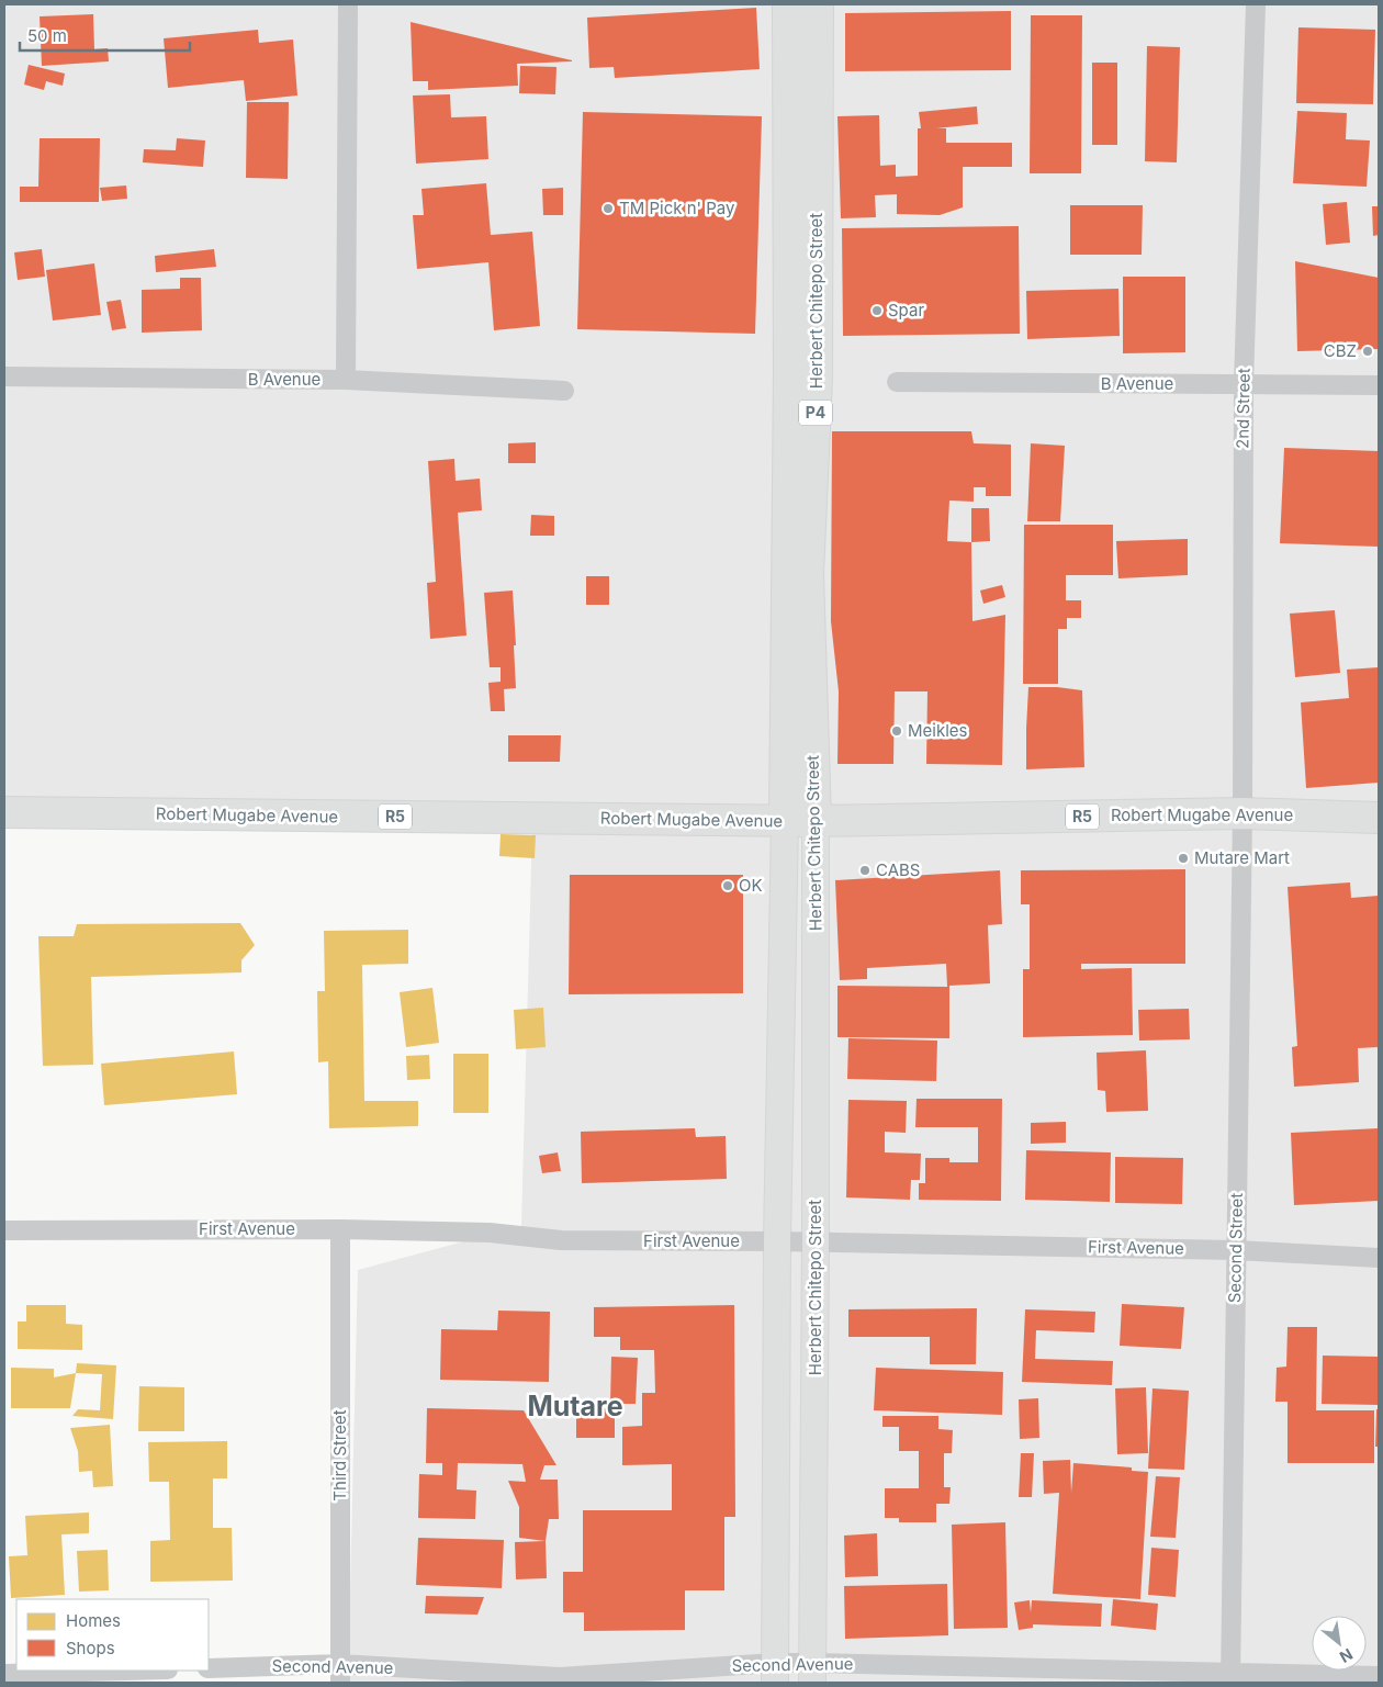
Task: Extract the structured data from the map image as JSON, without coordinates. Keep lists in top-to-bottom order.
{
  "streets": {
    "highway": [
      "Herbert Chitepo Street",
      "P4",
      "Robert Mugabe Avenue",
      "R5"
    ],
    "street": [
      "B Avenue",
      "2nd Street",
      "First Avenue",
      "Second Street",
      "Third Street",
      "Second Avenue"
    ]
  },
  "crossings": [
    ["Herbert Chitepo Street", "Robert Mugabe Avenue"],
    ["Herbert Chitepo Street", "First Avenue"],
    ["Herbert Chitepo Street", "Second Avenue"],
    ["B Avenue", "2nd Street"],
    ["2nd Street", "Robert Mugabe Avenue"],
    ["2nd Street", "Second Street"],
    ["Robert Mugabe Avenue", "Second Street"],
    ["First Avenue", "Second Street"],
    ["First Avenue", "Third Street"],
    ["Second Street", "Second Avenue"],
    ["Third Street", "Second Avenue"]
  ],
  "districts": ["Mutare"],
  "places": [
    "TM Pick n' Pay",
    "Spar",
    "CBZ",
    "Meikles",
    "Mutare Mart",
    "CABS",
    "OK"
  ],
  "legend": ["Homes", "Shops"],
  "scale_bar": "50 m",
  "north": "bottom right"
}
